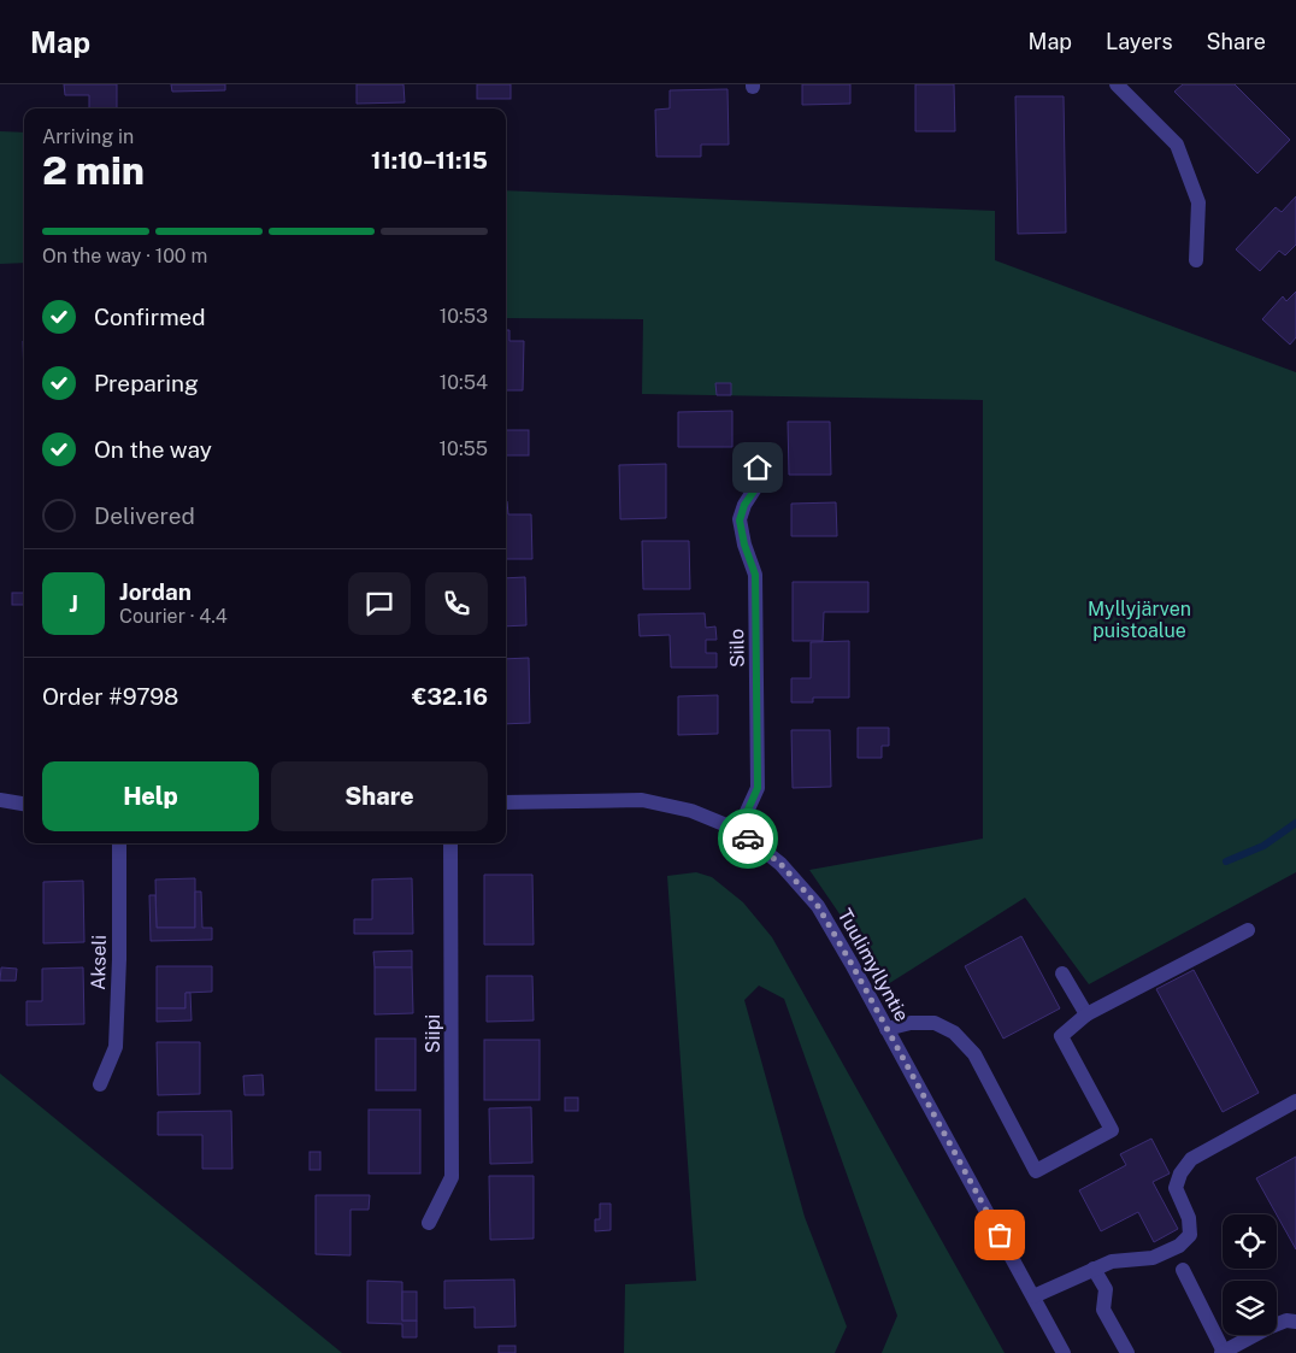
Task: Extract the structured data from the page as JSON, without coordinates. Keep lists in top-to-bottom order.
{
  "streets": {
    "street": [
      "Siilo",
      "Akseli",
      "Tuulimyllyntie",
      "Siipi"
    ]
  },
  "crossings": [
    ["Siilo", "Tuulimyllyntie"]
  ],
  "parks": ["Myllyjärven puistoalue"],
  "page": {
    "header": "Map",
    "nav": ["Map", "Layers", "Share"],
    "heading": ["2 min", "Arriving in", "11:10–11:15"],
    "panel": [
      "Jordan",
      "Courier · 4.4",
      "Order #9798",
      "€32.16"
    ],
    "bar": "On the way · 100 m",
    "list": [
      ["Confirmed", "10:53"],
      ["Preparing", "10:54"],
      ["On the way", "10:55"],
      "Delivered"
    ],
    "round": "J",
    "buttons": ["Help", "Share"]
  }
}
